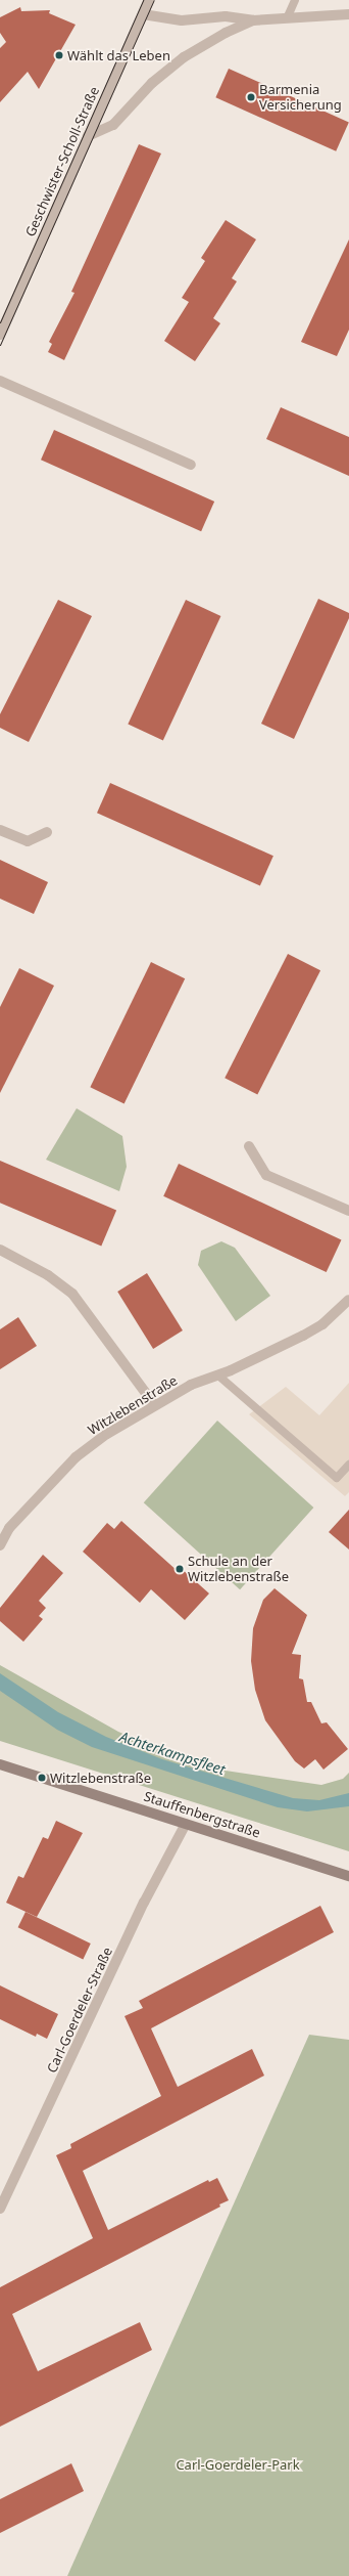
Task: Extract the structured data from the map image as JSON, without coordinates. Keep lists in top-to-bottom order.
{
  "streets": {
    "street": [
      "Geschwister-Scholl-Straße",
      "Witzlebenstraße",
      "Stauffenbergstraße",
      "Carl-Goerdeler-Straße"
    ]
  },
  "crossings": [
    ["Stauffenbergstraße", "Carl-Goerdeler-Straße"]
  ],
  "water": ["Achterkampsfleet"],
  "parks": ["Carl-Goerdeler-Park"],
  "places": [
    "Wählt das Leben",
    "Barmenia Versicherung",
    "Schule an der Witzlebenstraße",
    "Witzlebenstraße"
  ]
}
